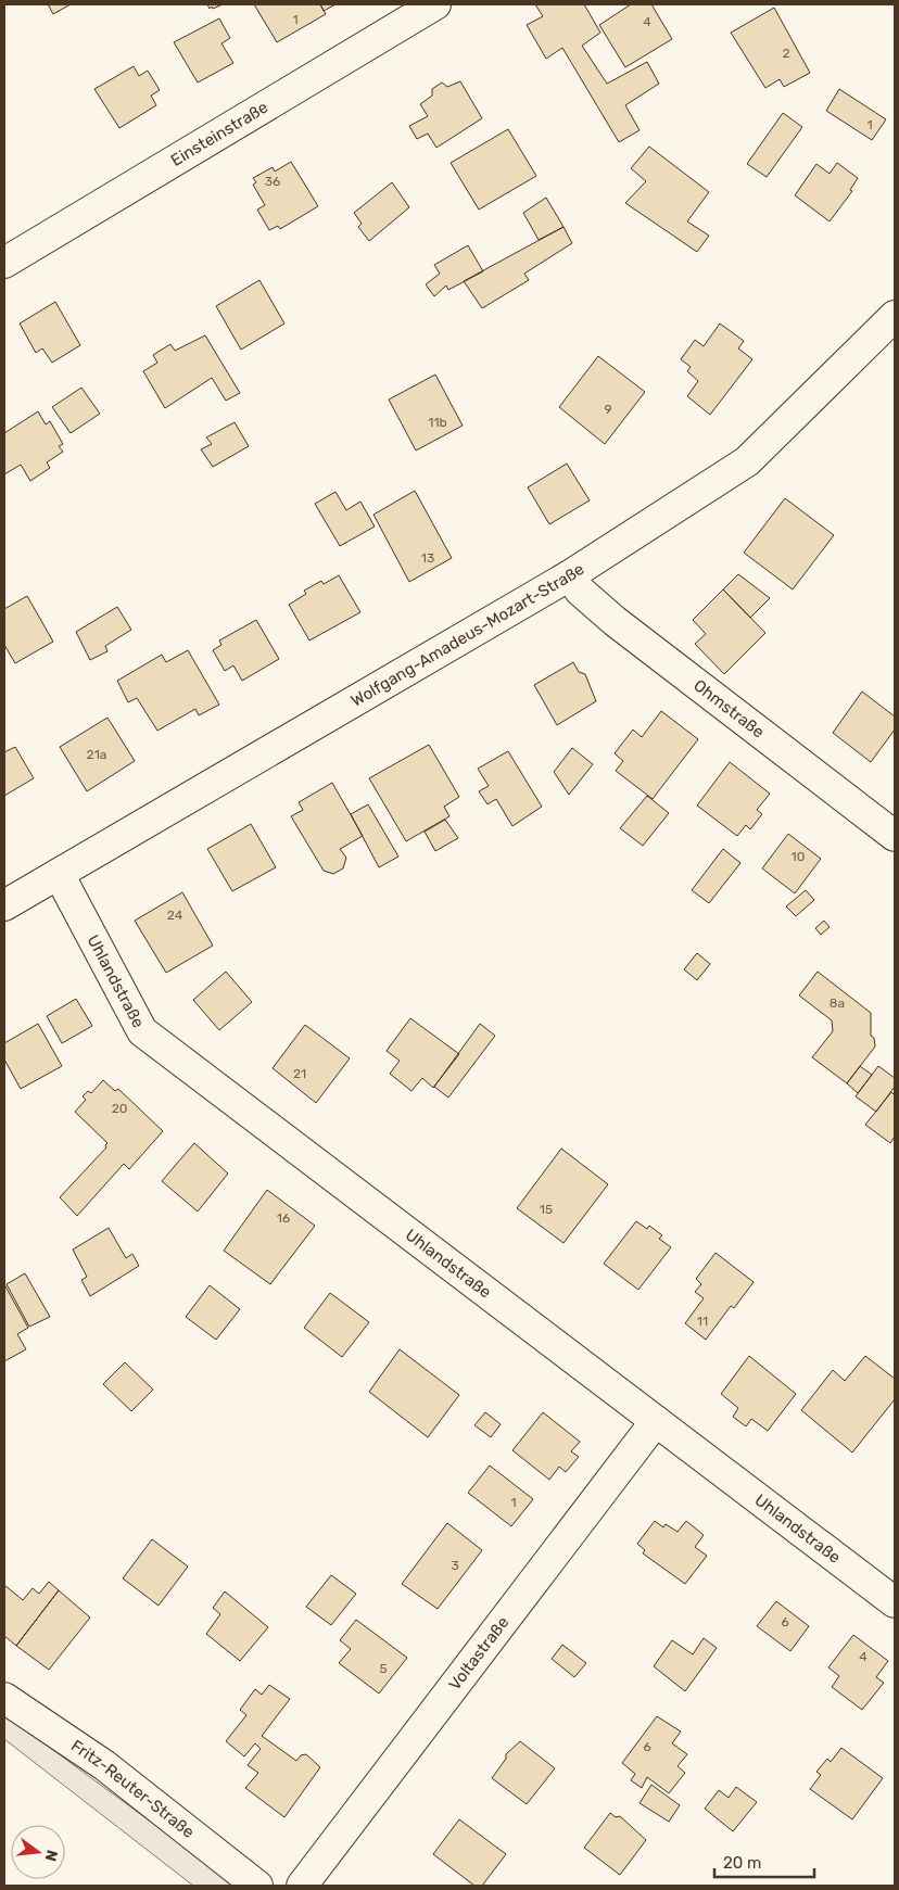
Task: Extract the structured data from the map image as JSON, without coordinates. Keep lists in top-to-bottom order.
{
  "streets": {
    "street": [
      "Einsteinstraße",
      "Wolfgang-Amadeus-Mozart-Straße",
      "Ohmstraße",
      "Uhlandstraße",
      "Voltastraße",
      "Fritz-Reuter-Straße"
    ]
  },
  "crossings": [
    ["Wolfgang-Amadeus-Mozart-Straße", "Ohmstraße"],
    ["Wolfgang-Amadeus-Mozart-Straße", "Uhlandstraße"],
    ["Uhlandstraße", "Voltastraße"]
  ],
  "house_numbers": [
    "1",
    "4",
    "2",
    "1",
    "36",
    "9",
    "11b",
    "13",
    "21a",
    "10",
    "24",
    "8a",
    "21",
    "20",
    "15",
    "16",
    "11",
    "1",
    "3",
    "6",
    "4",
    "5",
    "6"
  ],
  "scale_bar": "20 m",
  "north": "right"
}
